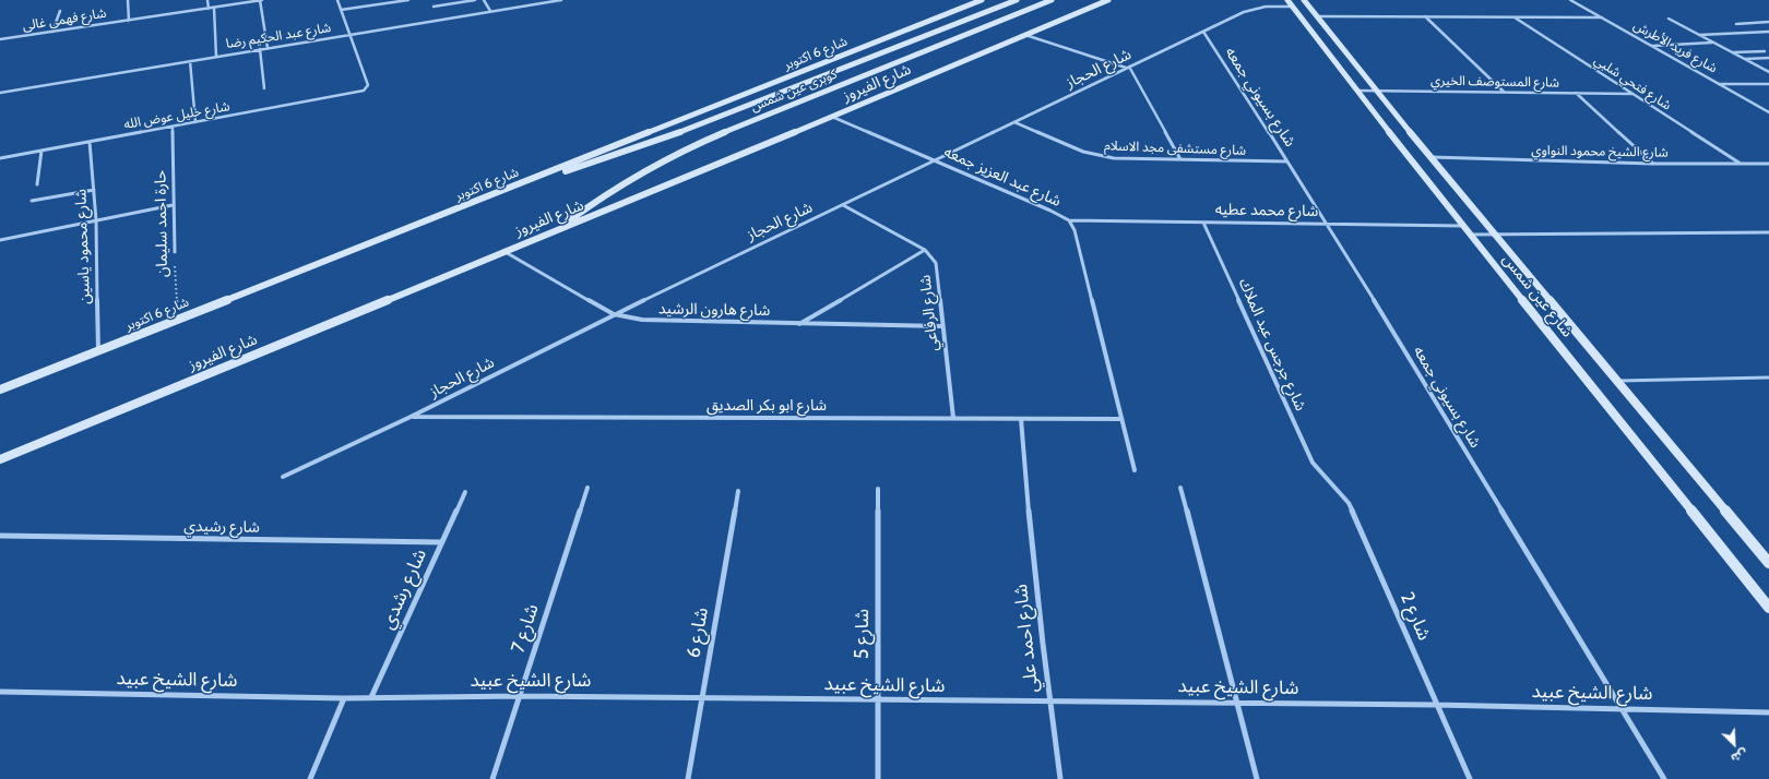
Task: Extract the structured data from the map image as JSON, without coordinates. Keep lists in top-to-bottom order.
{
  "streets": {
    "main road": [
      "شارع 6 اكتوبر",
      "شارع الفيروز",
      "كوبرى عين شمس",
      "شارع عين شمس"
    ],
    "street": [
      "شارع فهمى غالى",
      "شارع عبد الحكيم رضا",
      "شارع فريد الأطرش",
      "شارع الحجاز",
      "شارع المستوصف الخيري",
      "شارع فتحي شلبي",
      "شارع بسيوني جمعه",
      "شارع خليل عوض الله",
      "شارع مستشفى مجد الاسلام",
      "شارع الشيخ محمود النواوي",
      "شارع عبد العزيز جمعه",
      "شارع محمد عطيه",
      "حارة احمد سليمان",
      "شارع محمود ياسين",
      "شارع هارون الرشيد",
      "شارع الرفاعي",
      "شارع جرجس عبد الملاك",
      "شارع ابو بكر الصديق",
      "شارع رشيدي",
      "شارع رشدي",
      "شارع 2",
      "شارع 7",
      "شارع 6",
      "شارع 5",
      "شارع احمد علي",
      "شارع الشيخ عبيد"
    ]
  },
  "crossings": [
    ["شارع عبد الحكيم رضا", "شارع خليل عوض الله"],
    ["شارع 6 اكتوبر", "كوبرى عين شمس"],
    ["شارع 6 اكتوبر", "حارة احمد سليمان"],
    ["شارع 6 اكتوبر", "شارع محمود ياسين"],
    ["شارع الحجاز", "شارع بسيوني جمعه"],
    ["شارع الحجاز", "شارع مستشفى مجد الاسلام"],
    ["شارع الحجاز", "شارع عبد العزيز جمعه"],
    ["شارع الحجاز", "شارع عين شمس"],
    ["شارع الحجاز", "شارع هارون الرشيد"],
    ["شارع الحجاز", "شارع الرفاعي"],
    ["شارع الحجاز", "شارع ابو بكر الصديق"],
    ["شارع المستوصف الخيري", "شارع فتحي شلبي"],
    ["شارع المستوصف الخيري", "شارع عين شمس"],
    ["شارع الفيروز", "كوبرى عين شمس"],
    ["شارع الفيروز", "شارع عبد العزيز جمعه"],
    ["شارع الفيروز", "شارع هارون الرشيد"],
    ["شارع فتحي شلبي", "شارع الشيخ محمود النواوي"],
    ["شارع بسيوني جمعه", "شارع مستشفى مجد الاسلام"],
    ["شارع بسيوني جمعه", "شارع محمد عطيه"],
    ["شارع بسيوني جمعه", "شارع الشيخ عبيد"],
    ["شارع خليل عوض الله", "حارة احمد سليمان"],
    ["شارع خليل عوض الله", "شارع محمود ياسين"],
    ["شارع الشيخ محمود النواوي", "شارع عين شمس"],
    ["شارع عبد العزيز جمعه", "شارع محمد عطيه"],
    ["شارع عبد العزيز جمعه", "شارع ابو بكر الصديق"],
    ["شارع محمد عطيه", "شارع عين شمس"],
    ["شارع محمد عطيه", "شارع جرجس عبد الملاك"],
    ["شارع هارون الرشيد", "شارع الرفاعي"],
    ["شارع الرفاعي", "شارع ابو بكر الصديق"],
    ["شارع جرجس عبد الملاك", "شارع 2"],
    ["شارع ابو بكر الصديق", "شارع احمد علي"],
    ["شارع رشيدي", "شارع رشدي"],
    ["شارع رشدي", "شارع الشيخ عبيد"],
    ["شارع 2", "شارع الشيخ عبيد"],
    ["شارع 7", "شارع الشيخ عبيد"],
    ["شارع 6", "شارع الشيخ عبيد"],
    ["شارع 5", "شارع الشيخ عبيد"],
    ["شارع احمد علي", "شارع الشيخ عبيد"]
  ],
  "north": "bottom right"
}
